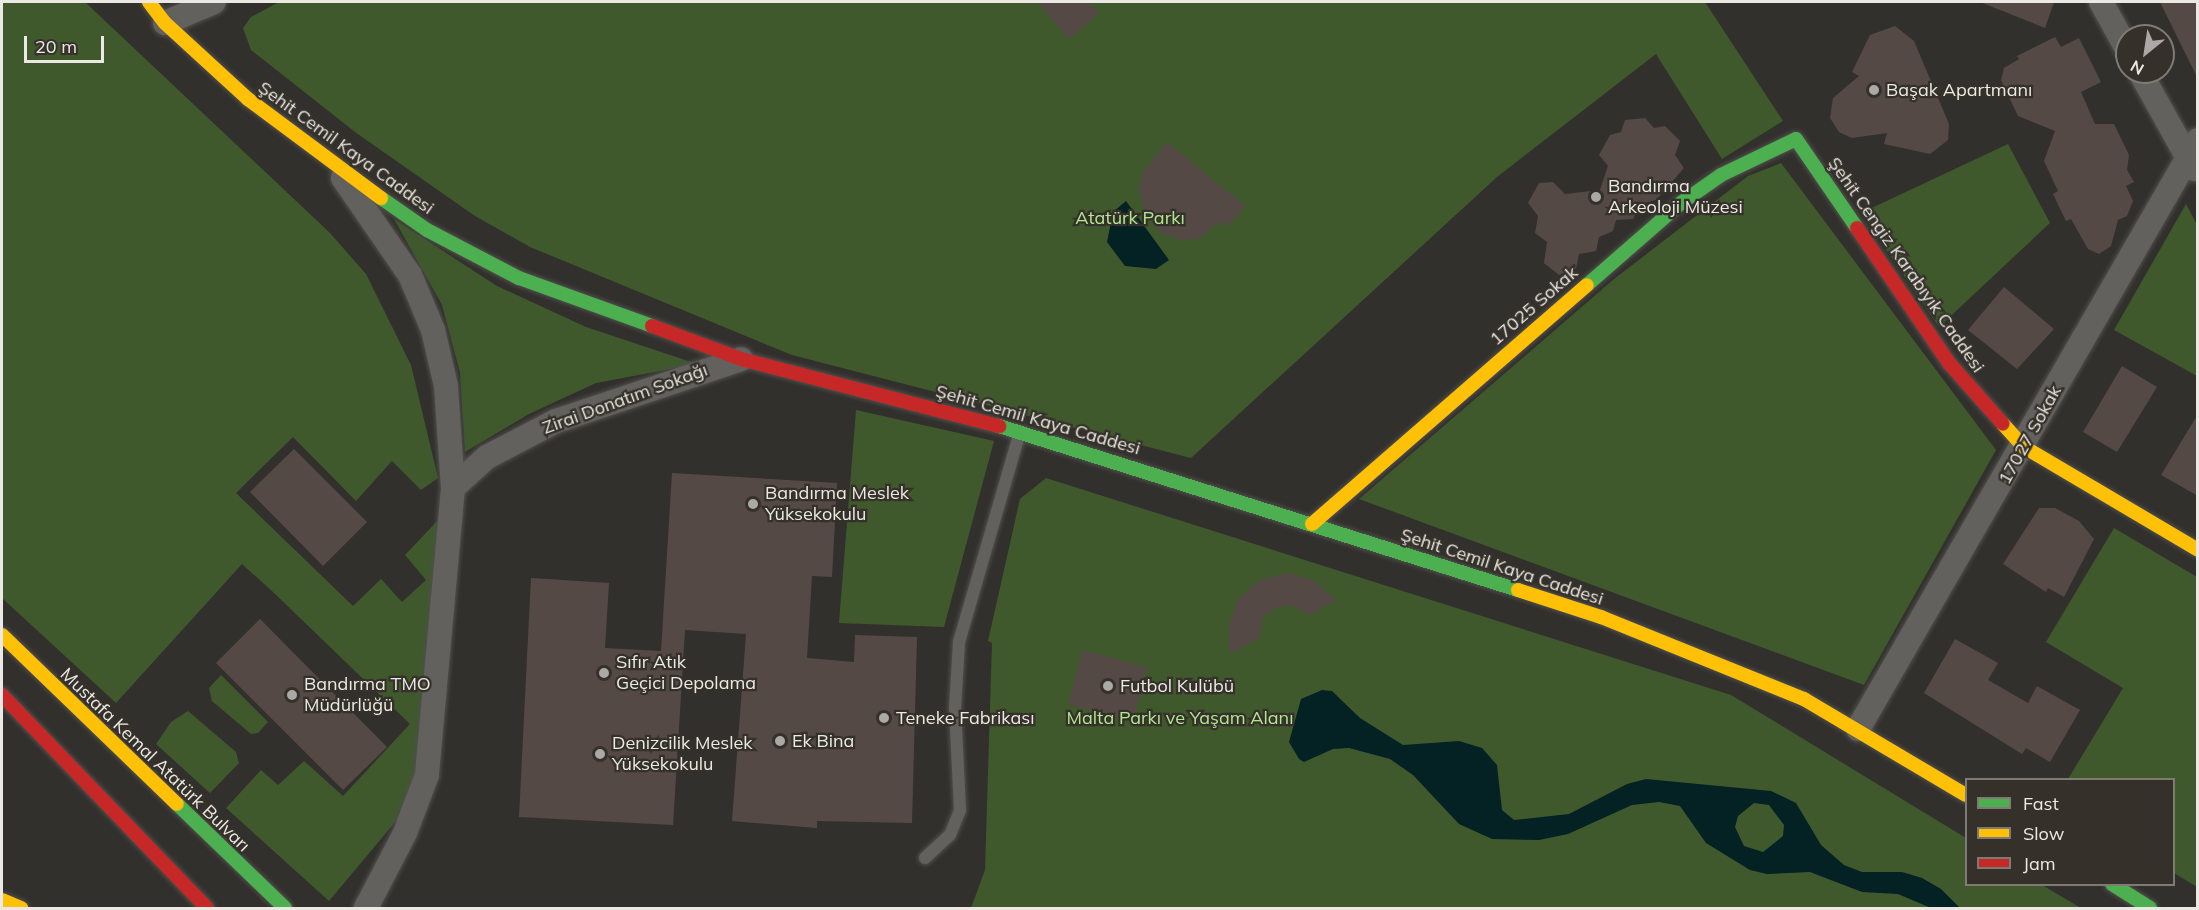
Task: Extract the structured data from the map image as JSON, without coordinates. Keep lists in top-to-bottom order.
{
  "streets": {
    "street": [
      "Şehit Cemil Kaya Caddesi",
      "Şehit Cengiz Karabıyık Caddesi",
      "17025 Sokak",
      "Zirai Donatım Sokağı",
      "17027 Sokak",
      "Mustafa Kemal Atatürk Bulvarı"
    ]
  },
  "crossings": [
    ["Şehit Cemil Kaya Caddesi", "17025 Sokak"],
    ["Şehit Cemil Kaya Caddesi", "Zirai Donatım Sokağı"],
    ["Şehit Cemil Kaya Caddesi", "17027 Sokak"],
    ["Şehit Cengiz Karabıyık Caddesi", "17025 Sokak"],
    ["Şehit Cengiz Karabıyık Caddesi", "17027 Sokak"]
  ],
  "parks": ["Atatürk Parkı", "Malta Parkı ve Yaşam Alanı"],
  "places": [
    "Başak Apartmanı",
    "Bandırma Arkeoloji Müzesi",
    "Bandırma Meslek Yüksekokulu",
    "Sıfır Atık Geçici Depolama",
    "Futbol Kulübü",
    "Bandırma TMO Müdürlüğü",
    "Teneke Fabrikası",
    "Ek Bina",
    "Denizcilik Meslek Yüksekokulu"
  ],
  "legend": ["Fast", "Slow", "Jam"],
  "scale_bar": "20 m",
  "north": "bottom left"
}
